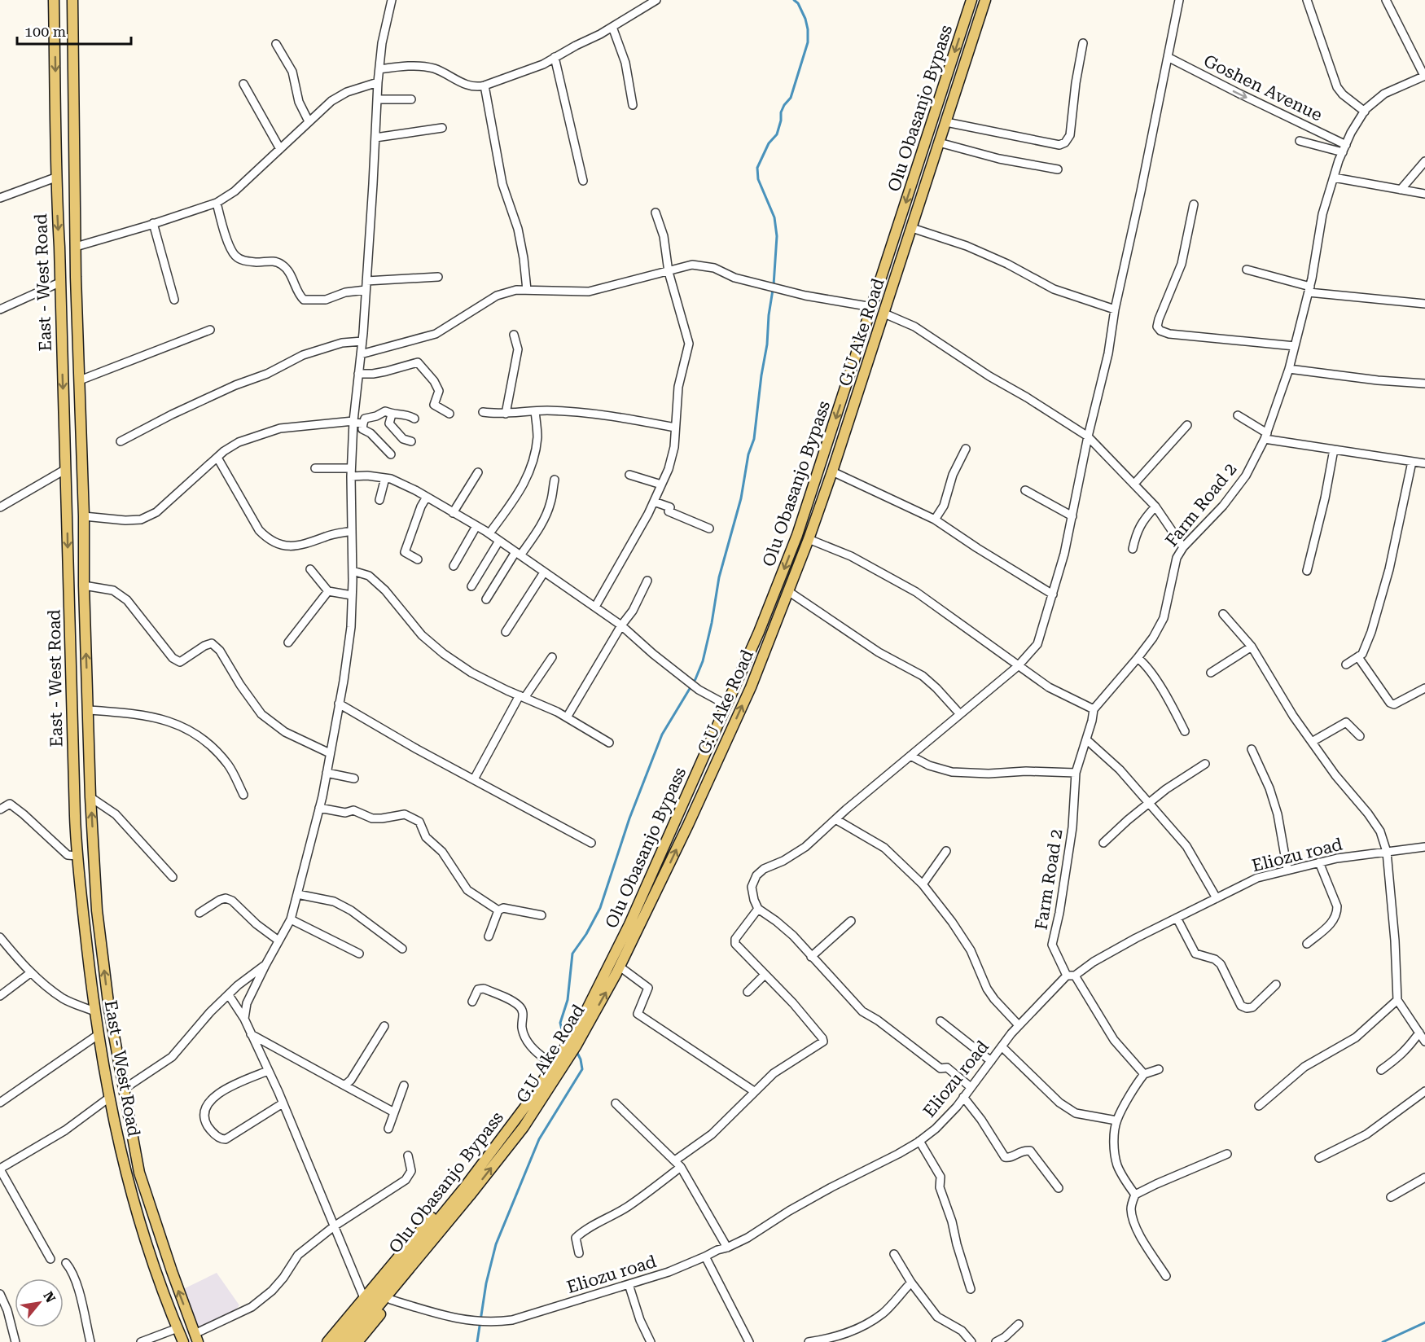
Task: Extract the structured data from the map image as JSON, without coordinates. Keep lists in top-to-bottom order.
{
  "streets": {
    "main road": ["Olu Obasanjo Bypass", "East - West Road", "G.U Ake Road"],
    "street": ["Goshen Avenue", "Farm Road 2", "Eliozu road"]
  },
  "crossings": [
    ["Goshen Avenue", "Farm Road 2"],
    ["Olu Obasanjo Bypass", "G.U Ake Road"],
    ["Farm Road 2", "Eliozu road"]
  ],
  "one_way": ["Goshen Avenue", "Olu Obasanjo Bypass", "G.U Ake Road"],
  "scale_bar": "100 m",
  "north": "top right"
}
